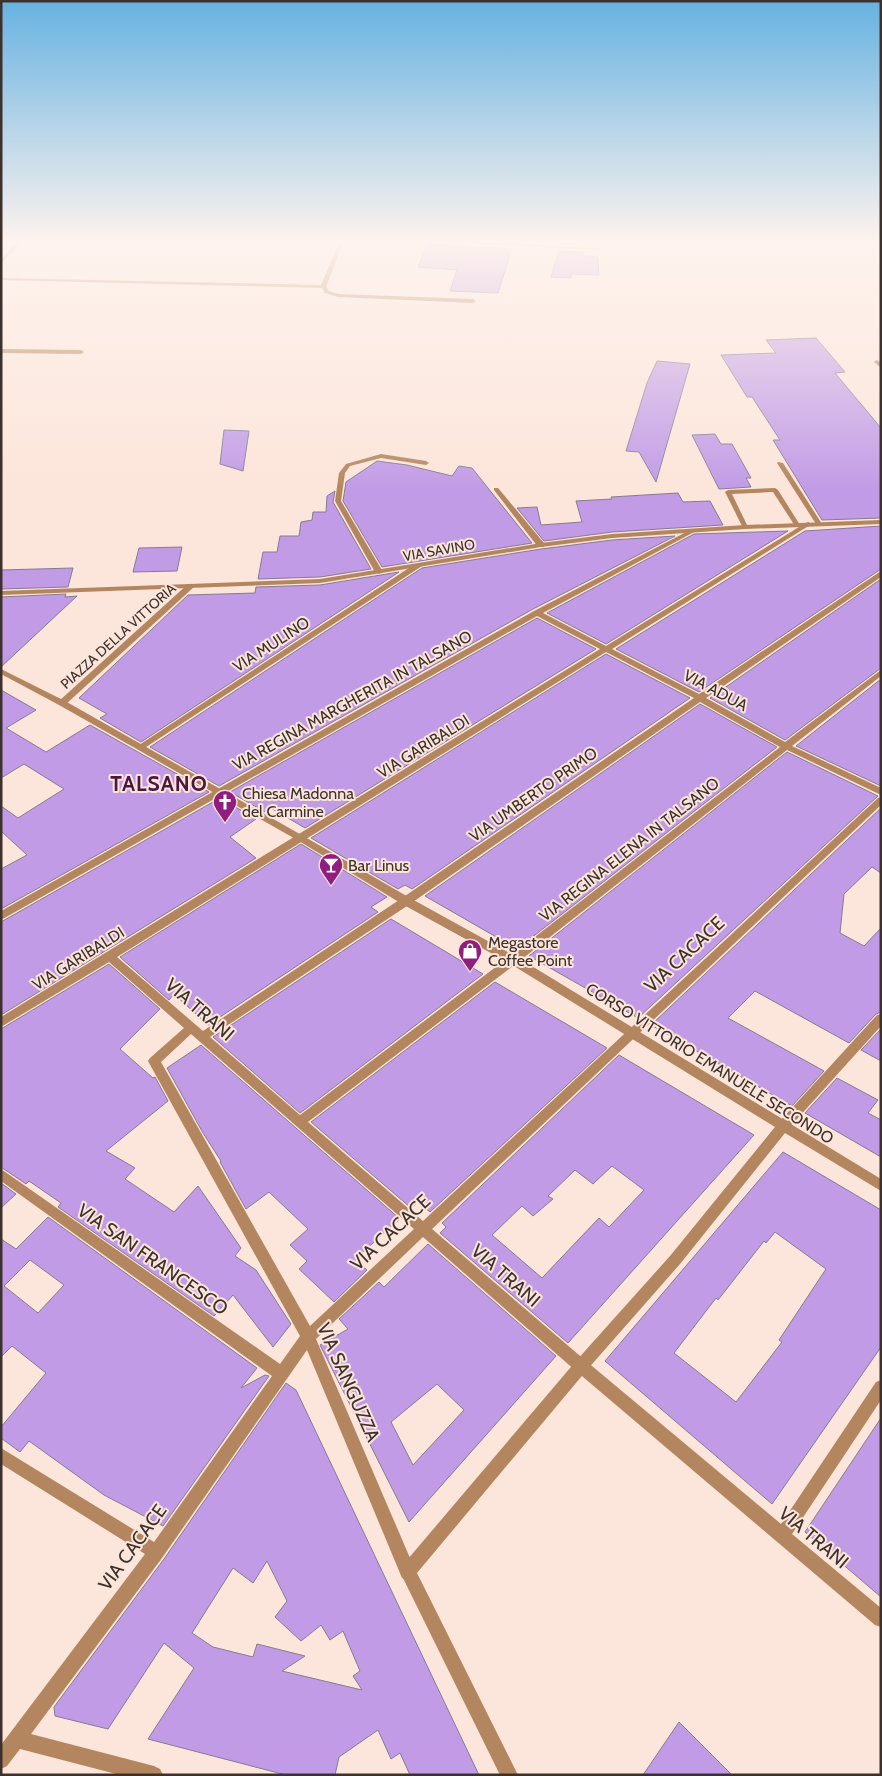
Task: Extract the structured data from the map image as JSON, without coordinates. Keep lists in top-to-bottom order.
{
  "streets": {
    "street": [
      "VIA SAVINO",
      "PIAZZA DELLA VITTORIA",
      "VIA MULINO",
      "VIA ADUA",
      "VIA REGINA MARGHERITA IN TALSANO",
      "VIA GARIBALDI",
      "VIA UMBERTO PRIMO",
      "VIA REGINA ELENA IN TALSANO",
      "VIA CACACE",
      "VIA TRANI",
      "CORSO VITTORIO EMANUELE SECONDO",
      "VIA SAN FRANCESCO",
      "VIA SANGUZZA"
    ]
  },
  "crossings": [
    ["VIA SAVINO", "PIAZZA DELLA VITTORIA"],
    ["VIA SAVINO", "VIA MULINO"],
    ["VIA SAVINO", "VIA REGINA MARGHERITA IN TALSANO"],
    ["VIA SAVINO", "VIA GARIBALDI"],
    ["PIAZZA DELLA VITTORIA", "CORSO VITTORIO EMANUELE SECONDO"],
    ["VIA MULINO", "CORSO VITTORIO EMANUELE SECONDO"],
    ["VIA ADUA", "VIA REGINA MARGHERITA IN TALSANO"],
    ["VIA ADUA", "VIA GARIBALDI"],
    ["VIA ADUA", "VIA UMBERTO PRIMO"],
    ["VIA ADUA", "VIA REGINA ELENA IN TALSANO"],
    ["VIA REGINA MARGHERITA IN TALSANO", "CORSO VITTORIO EMANUELE SECONDO"],
    ["VIA GARIBALDI", "VIA TRANI"],
    ["VIA GARIBALDI", "CORSO VITTORIO EMANUELE SECONDO"],
    ["VIA UMBERTO PRIMO", "VIA TRANI"],
    ["VIA UMBERTO PRIMO", "CORSO VITTORIO EMANUELE SECONDO"],
    ["VIA REGINA ELENA IN TALSANO", "VIA TRANI"],
    ["VIA REGINA ELENA IN TALSANO", "CORSO VITTORIO EMANUELE SECONDO"],
    ["VIA CACACE", "VIA TRANI"],
    ["VIA CACACE", "CORSO VITTORIO EMANUELE SECONDO"],
    ["VIA CACACE", "VIA SAN FRANCESCO"],
    ["VIA CACACE", "VIA SANGUZZA"],
    ["VIA TRANI", "VIA SANGUZZA"]
  ],
  "districts": ["TALSANO"],
  "places": {
    "church": ["Chiesa Madonna del Carmine"],
    "bar": ["Bar Linus"],
    "shop": ["Megastore Coffee Point"]
  }
}
